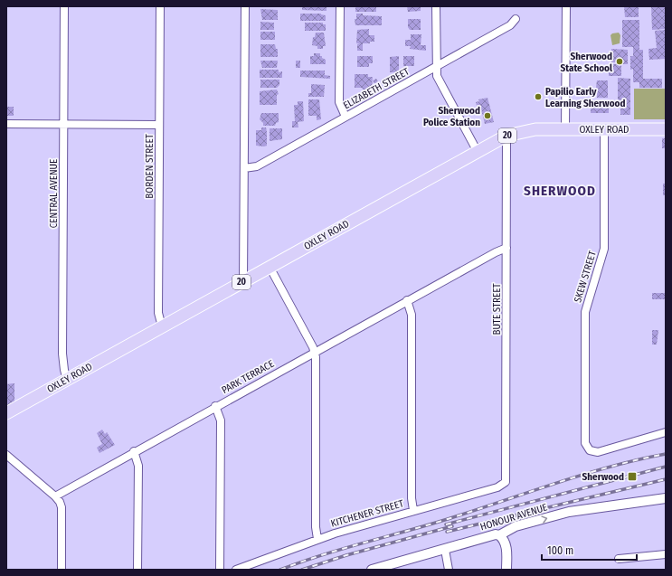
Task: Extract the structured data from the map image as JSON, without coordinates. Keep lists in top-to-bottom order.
{
  "streets": {
    "main road": ["OXLEY ROAD", "20"],
    "street": [
      "ELIZABETH STREET",
      "BORDEN STREET",
      "CENTRAL AVENUE",
      "SKEW STREET",
      "BUTE STREET",
      "PARK TERRACE",
      "KITCHENER STREET",
      "HONOUR AVENUE"
    ]
  },
  "crossings": [
    ["OXLEY ROAD", "BORDEN STREET"],
    ["OXLEY ROAD", "CENTRAL AVENUE"],
    ["OXLEY ROAD", "SKEW STREET"],
    ["OXLEY ROAD", "BUTE STREET"],
    ["BUTE STREET", "PARK TERRACE"],
    ["BUTE STREET", "KITCHENER STREET"]
  ],
  "one_way": ["HONOUR AVENUE"],
  "districts": ["SHERWOOD"],
  "places": {
    "other": ["Sherwood State School", "Papilio Early Learning Sherwood", "Sherwood Police Station"],
    "transit": ["Sherwood"]
  },
  "scale_bar": "100 m"
}
